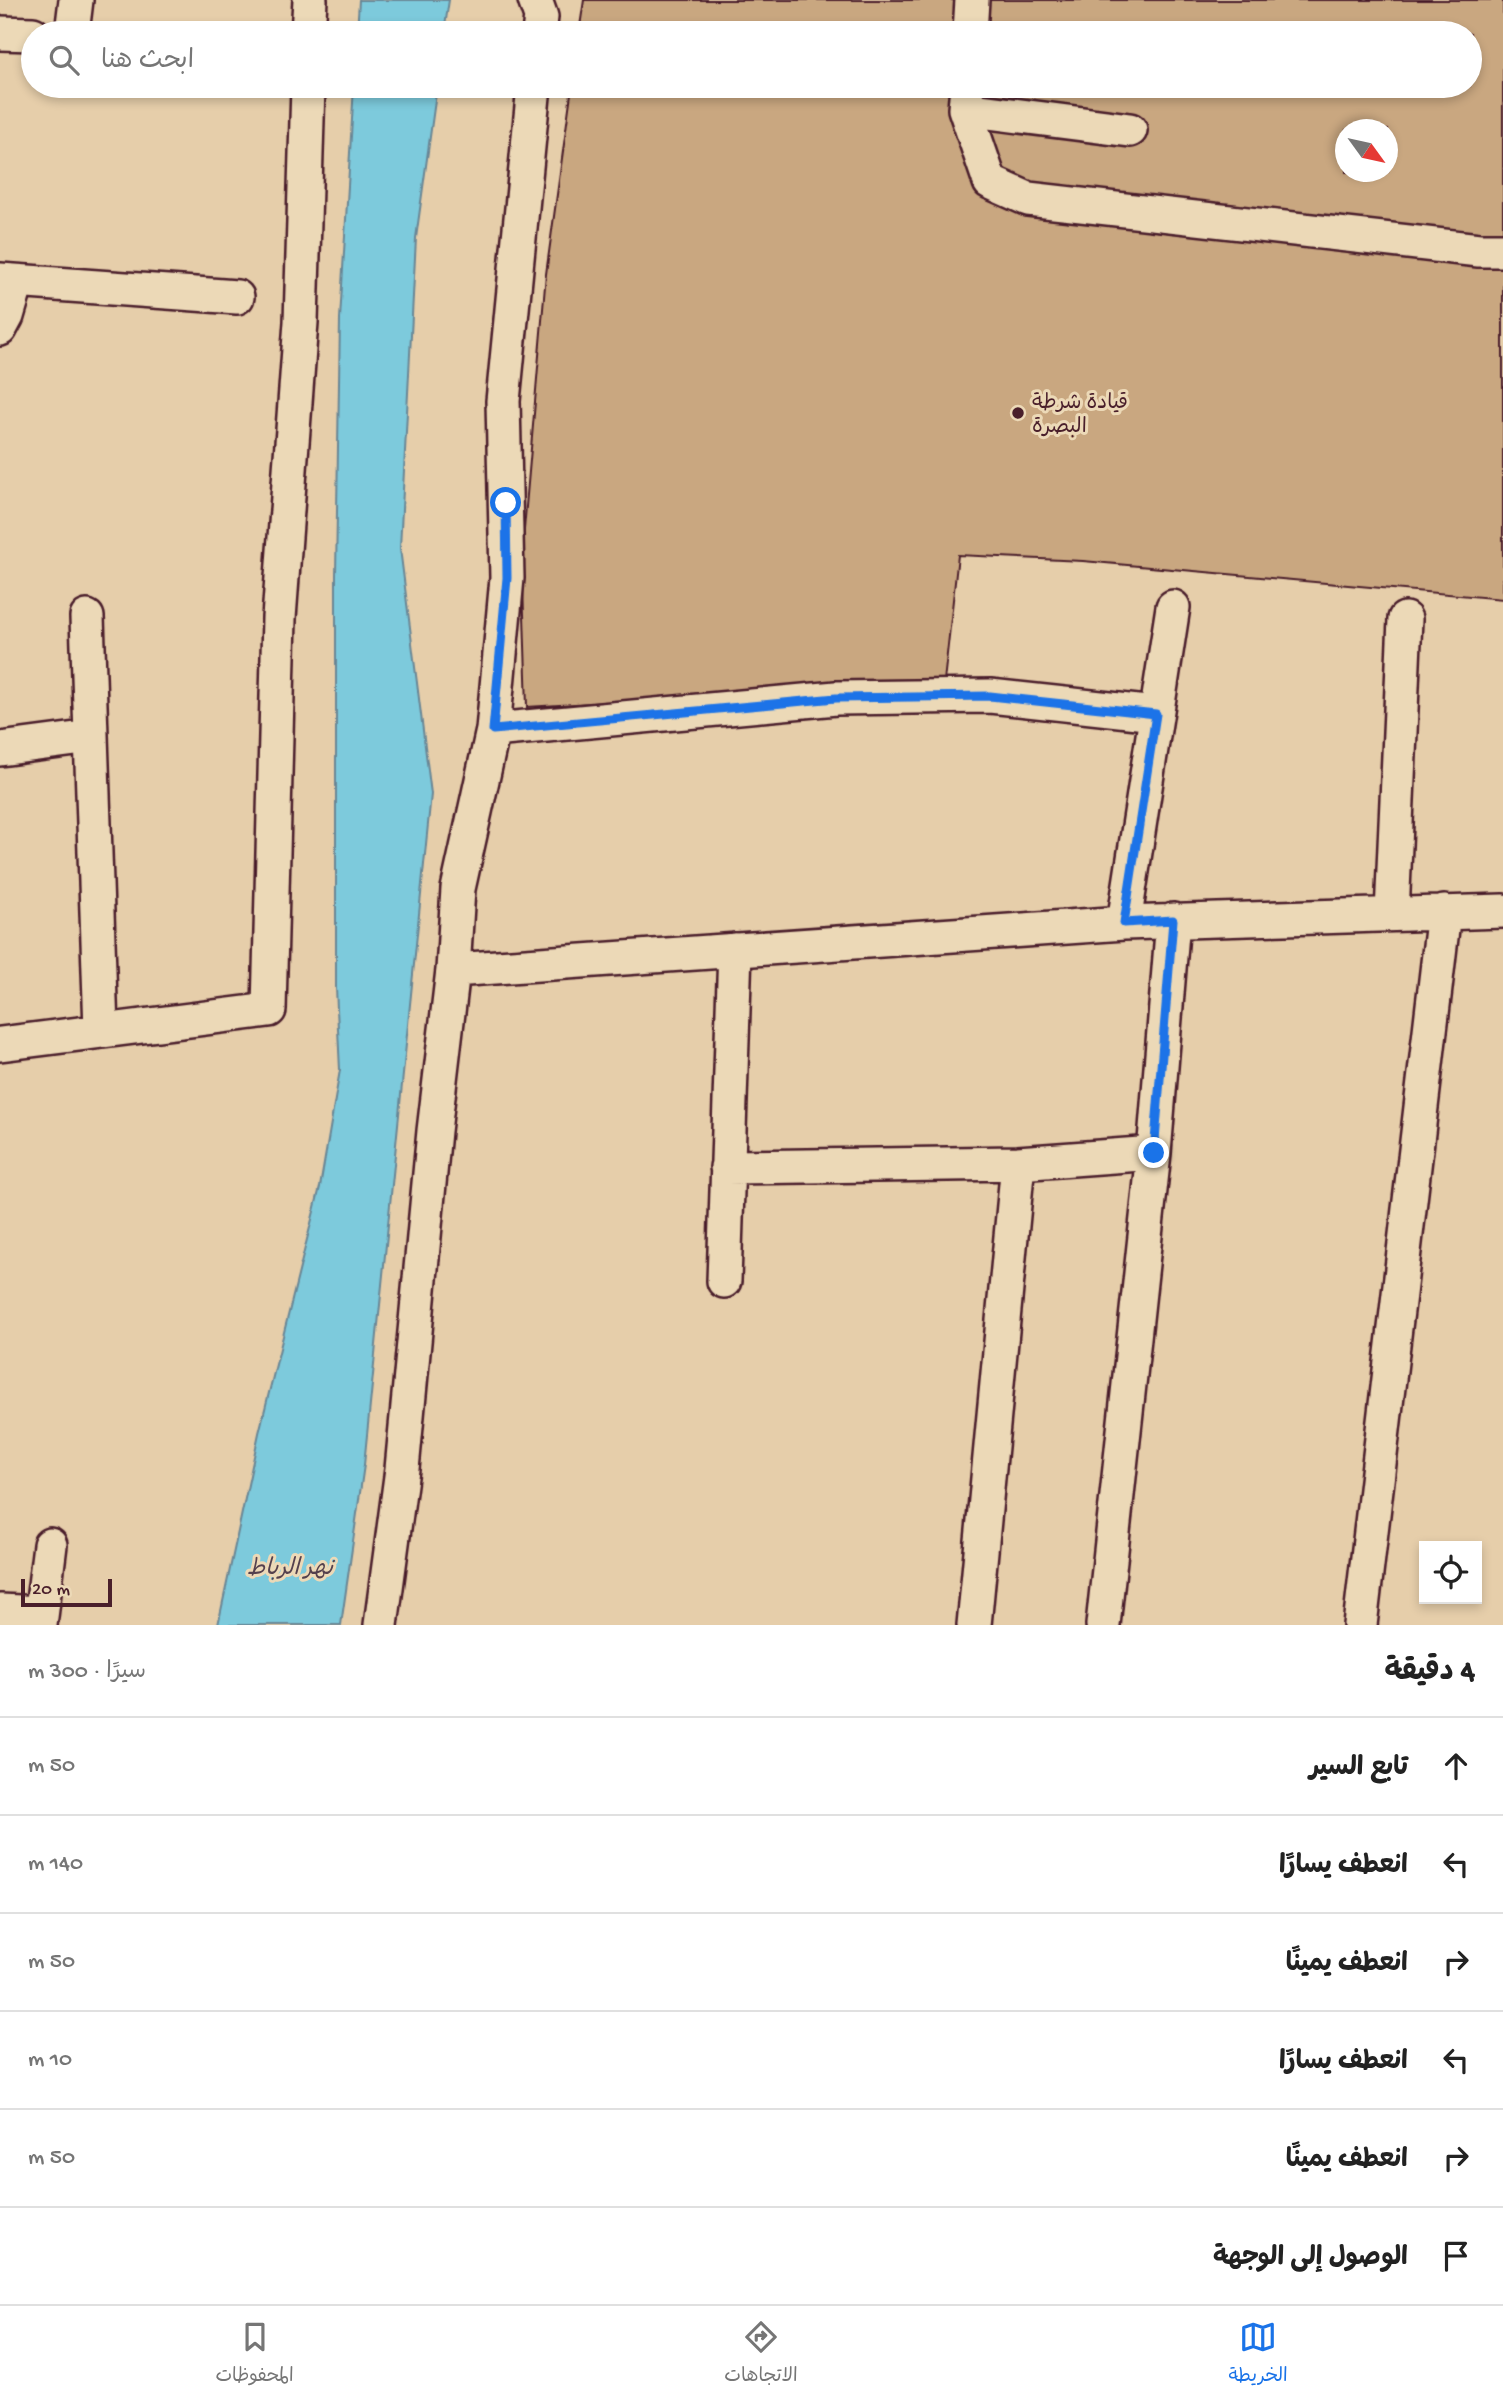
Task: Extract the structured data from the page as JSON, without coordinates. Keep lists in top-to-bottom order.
{
  "water": ["نهر الرباط"],
  "places": ["قيادة شرطة البصرة"],
  "scale_bar": "20 m",
  "north": "bottom right",
  "page": {
    "search": "ابحث هنا",
    "scale": "20 m",
    "heading": ["4 دقيقة", "سيرًا · 300 m"],
    "list": [
      ["تابع السير", "50 m"],
      ["انعطف يسارًا", "140 m"],
      ["انعطف يمينًا", "50 m"],
      ["انعطف يسارًا", "10 m"],
      ["انعطف يمينًا", "50 m"],
      "الوصول إلى الوجهة"
    ],
    "nav": ["الخريطة", "الاتجاهات", "المحفوظات"]
  }
}
